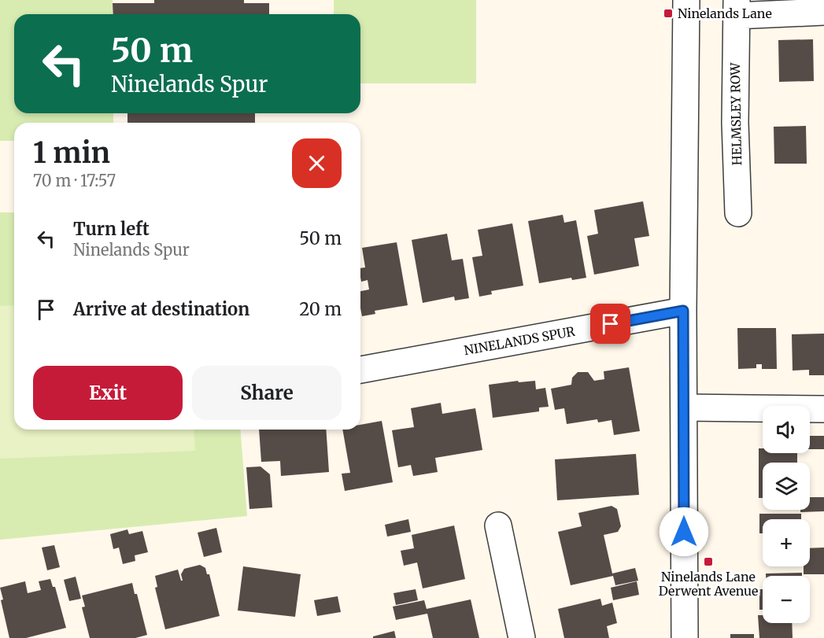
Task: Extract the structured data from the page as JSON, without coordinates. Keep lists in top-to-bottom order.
{
  "streets": {
    "street": ["HELMSLEY ROW", "NINELANDS SPUR"]
  },
  "places": {
    "transit": ["Ninelands Lane", "Ninelands Lane Derwent Avenue"]
  },
  "page": {
    "turn": ["50 m", "Ninelands Spur"],
    "heading": ["1 min", "70 m · 17:57"],
    "list": [
      {
        "name": "Turn left",
        "note": "Ninelands Spur",
        "value": "50 m"
      },
      {
        "name": "Arrive at destination",
        "value": "20 m"
      }
    ],
    "buttons": ["Exit", "Share"],
    "map_buttons": ["+", "−"]
  }
}
